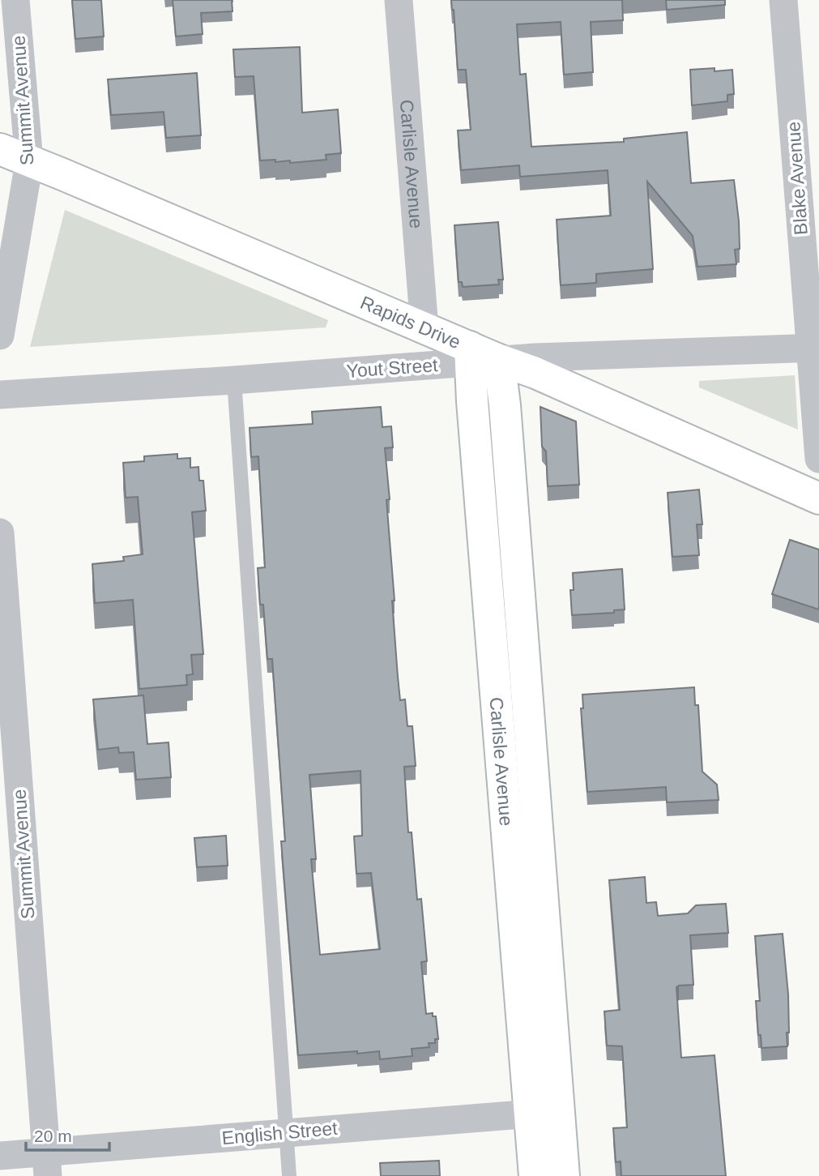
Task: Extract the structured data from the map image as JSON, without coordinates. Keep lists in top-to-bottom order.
{
  "streets": {
    "street": [
      "Summit Avenue",
      "Carlisle Avenue",
      "Blake Avenue",
      "Rapids Drive",
      "Yout Street",
      "English Street"
    ]
  },
  "crossings": [
    ["Summit Avenue", "Rapids Drive"],
    ["Summit Avenue", "English Street"],
    ["Carlisle Avenue", "Rapids Drive"],
    ["Carlisle Avenue", "Yout Street"],
    ["Carlisle Avenue", "English Street"],
    ["Blake Avenue", "Yout Street"],
    ["Rapids Drive", "Yout Street"]
  ],
  "scale_bar": "20 m"
}
